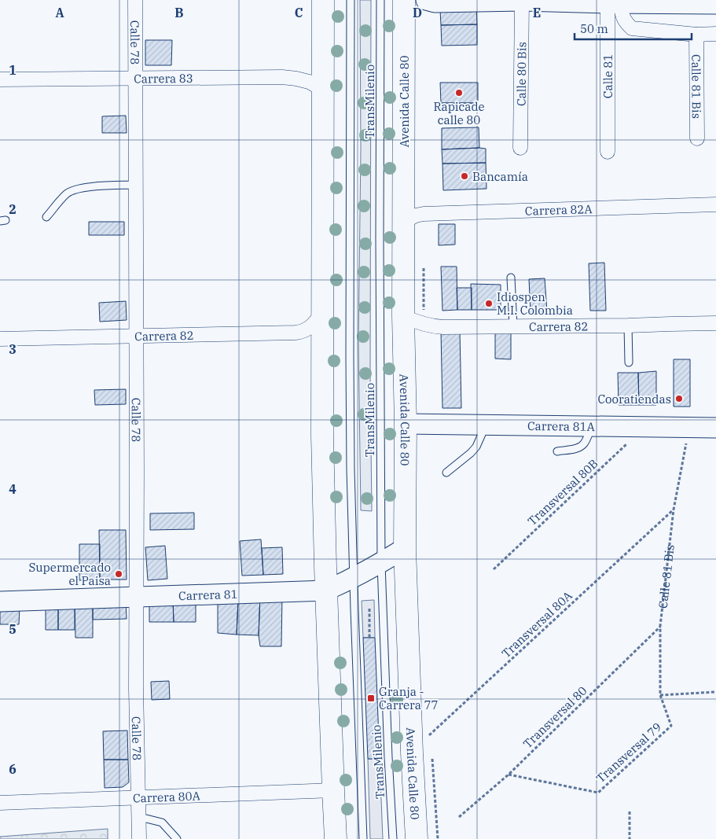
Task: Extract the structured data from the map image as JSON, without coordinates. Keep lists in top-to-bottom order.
{
  "streets": {
    "highway": ["Avenida Calle 80"],
    "street": [
      "Calle 78",
      "Calle 80 Bis",
      "Calle 81",
      "Carrera 83",
      "Calle 81 Bis",
      "Carrera 82A",
      "Carrera 82",
      "Carrera 81A",
      "Carrera 81",
      "Carrera 80A"
    ],
    "lane": ["TransMilenio"],
    "path": [
      "Transversal 80B",
      "Transversal 80A",
      "Transversal 80",
      "Transversal 79"
    ]
  },
  "crossings": [
    ["Calle 78", "Carrera 83"],
    ["Calle 78", "Carrera 82"],
    ["Calle 78", "Carrera 81"],
    ["Calle 78", "Carrera 80A"],
    ["Calle 81 Bis", "Carrera 81A"],
    ["Calle 81 Bis", "Transversal 80A"],
    ["Calle 81 Bis", "Transversal 80"],
    ["Calle 81 Bis", "Transversal 79"],
    ["TransMilenio", "Carrera 81"],
    ["Avenida Calle 80", "Carrera 82A"],
    ["Avenida Calle 80", "Carrera 82"],
    ["Avenida Calle 80", "Carrera 81A"],
    ["Avenida Calle 80", "Carrera 81"],
    ["Avenida Calle 80", "Transversal 80A"],
    ["Carrera 81A", "Transversal 80B"],
    ["Transversal 80", "Transversal 79"]
  ],
  "places": {
    "other": [
      "Rapicade calle 80",
      "Bancamía",
      "Idiospen M.I. Colombia",
      "Cooratiendas",
      "Supermercado el Paisa"
    ],
    "transit": ["Granja - Carrera 77"]
  },
  "scale_bar": "50 m",
  "grid": {
    "columns": [
      "A",
      "B",
      "C",
      "D",
      "E"
    ],
    "rows": [
      "1",
      "2",
      "3",
      "4",
      "5",
      "6"
    ]
  }
}
